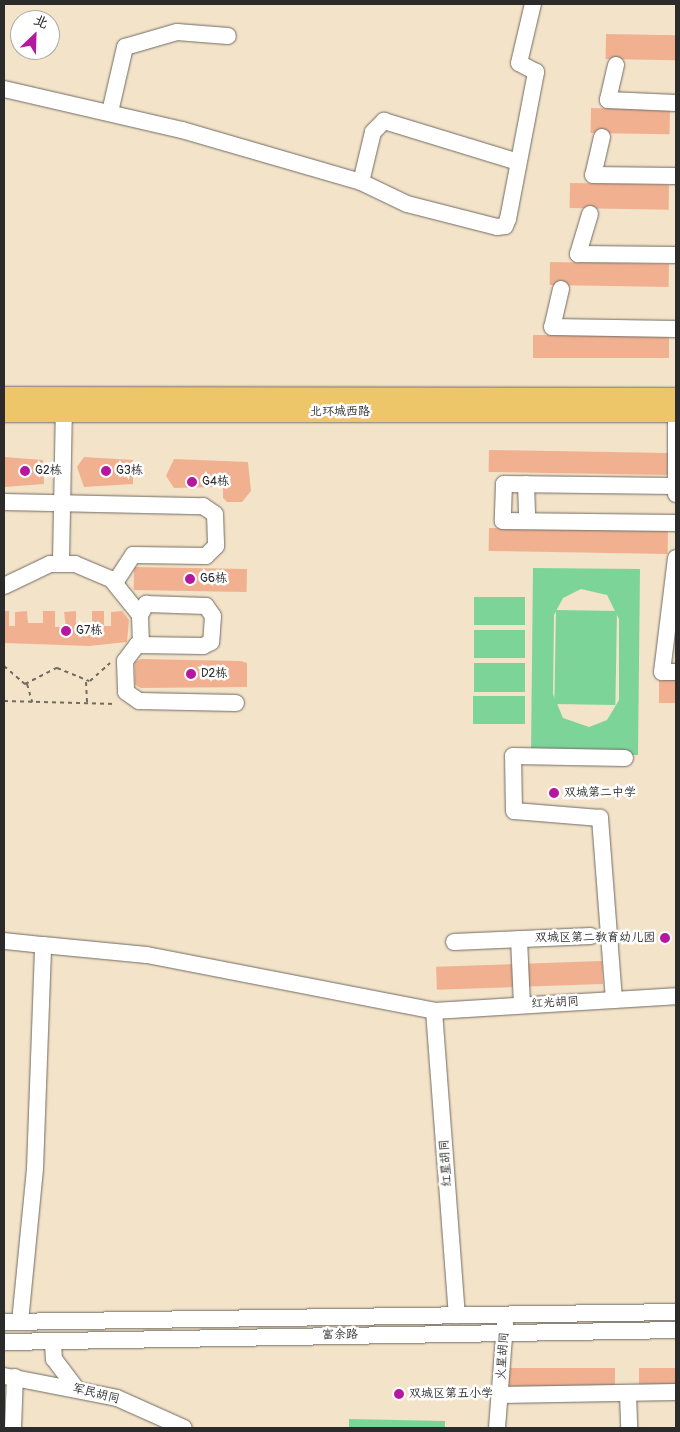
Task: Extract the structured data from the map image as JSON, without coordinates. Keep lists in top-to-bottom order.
{
  "streets": {
    "main road": ["北环城西路"],
    "street": [
      "红光胡同",
      "红星胡同",
      "富余路",
      "火星胡同",
      "军民胡同"
    ]
  },
  "crossings": [
    ["红光胡同", "红星胡同"],
    ["红星胡同", "富余路"],
    ["富余路", "火星胡同"]
  ],
  "places": [
    "G2栋",
    "G3栋",
    "G4栋",
    "G6栋",
    "G7栋",
    "D2栋",
    "双城第二中学",
    "双城区第二教育幼儿园",
    "双城区第五小学"
  ],
  "north": "top right"
}
